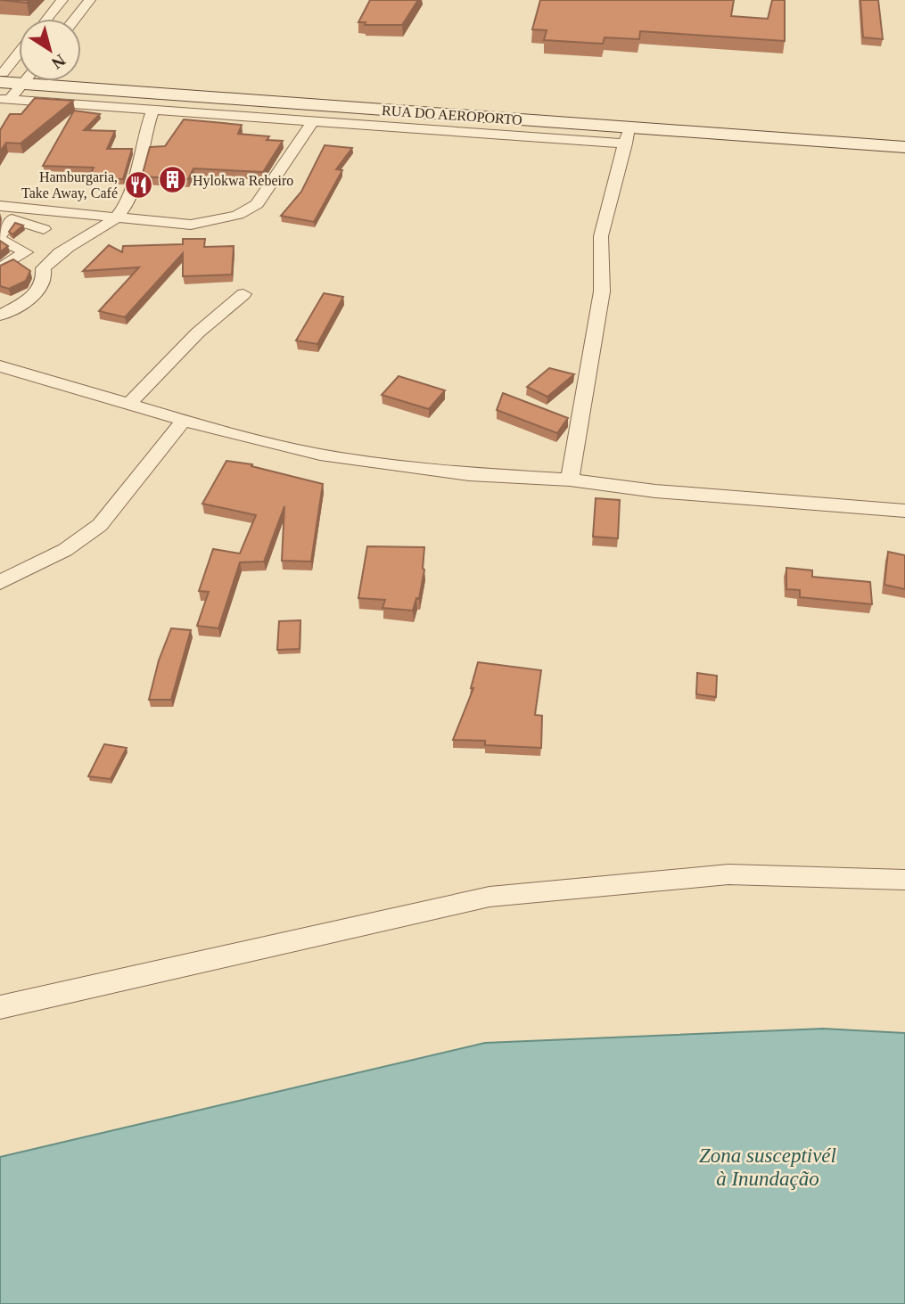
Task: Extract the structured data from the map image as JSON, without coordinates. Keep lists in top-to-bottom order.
{
  "streets": {
    "main road": ["RUA DO AEROPORTO"]
  },
  "water": ["Zona susceptivél à Inundação"],
  "places": {
    "building": ["Hylokwa Rebeiro"],
    "restaurant": ["Hamburgaria, Take Away, Café"]
  },
  "north": "bottom right"
}
